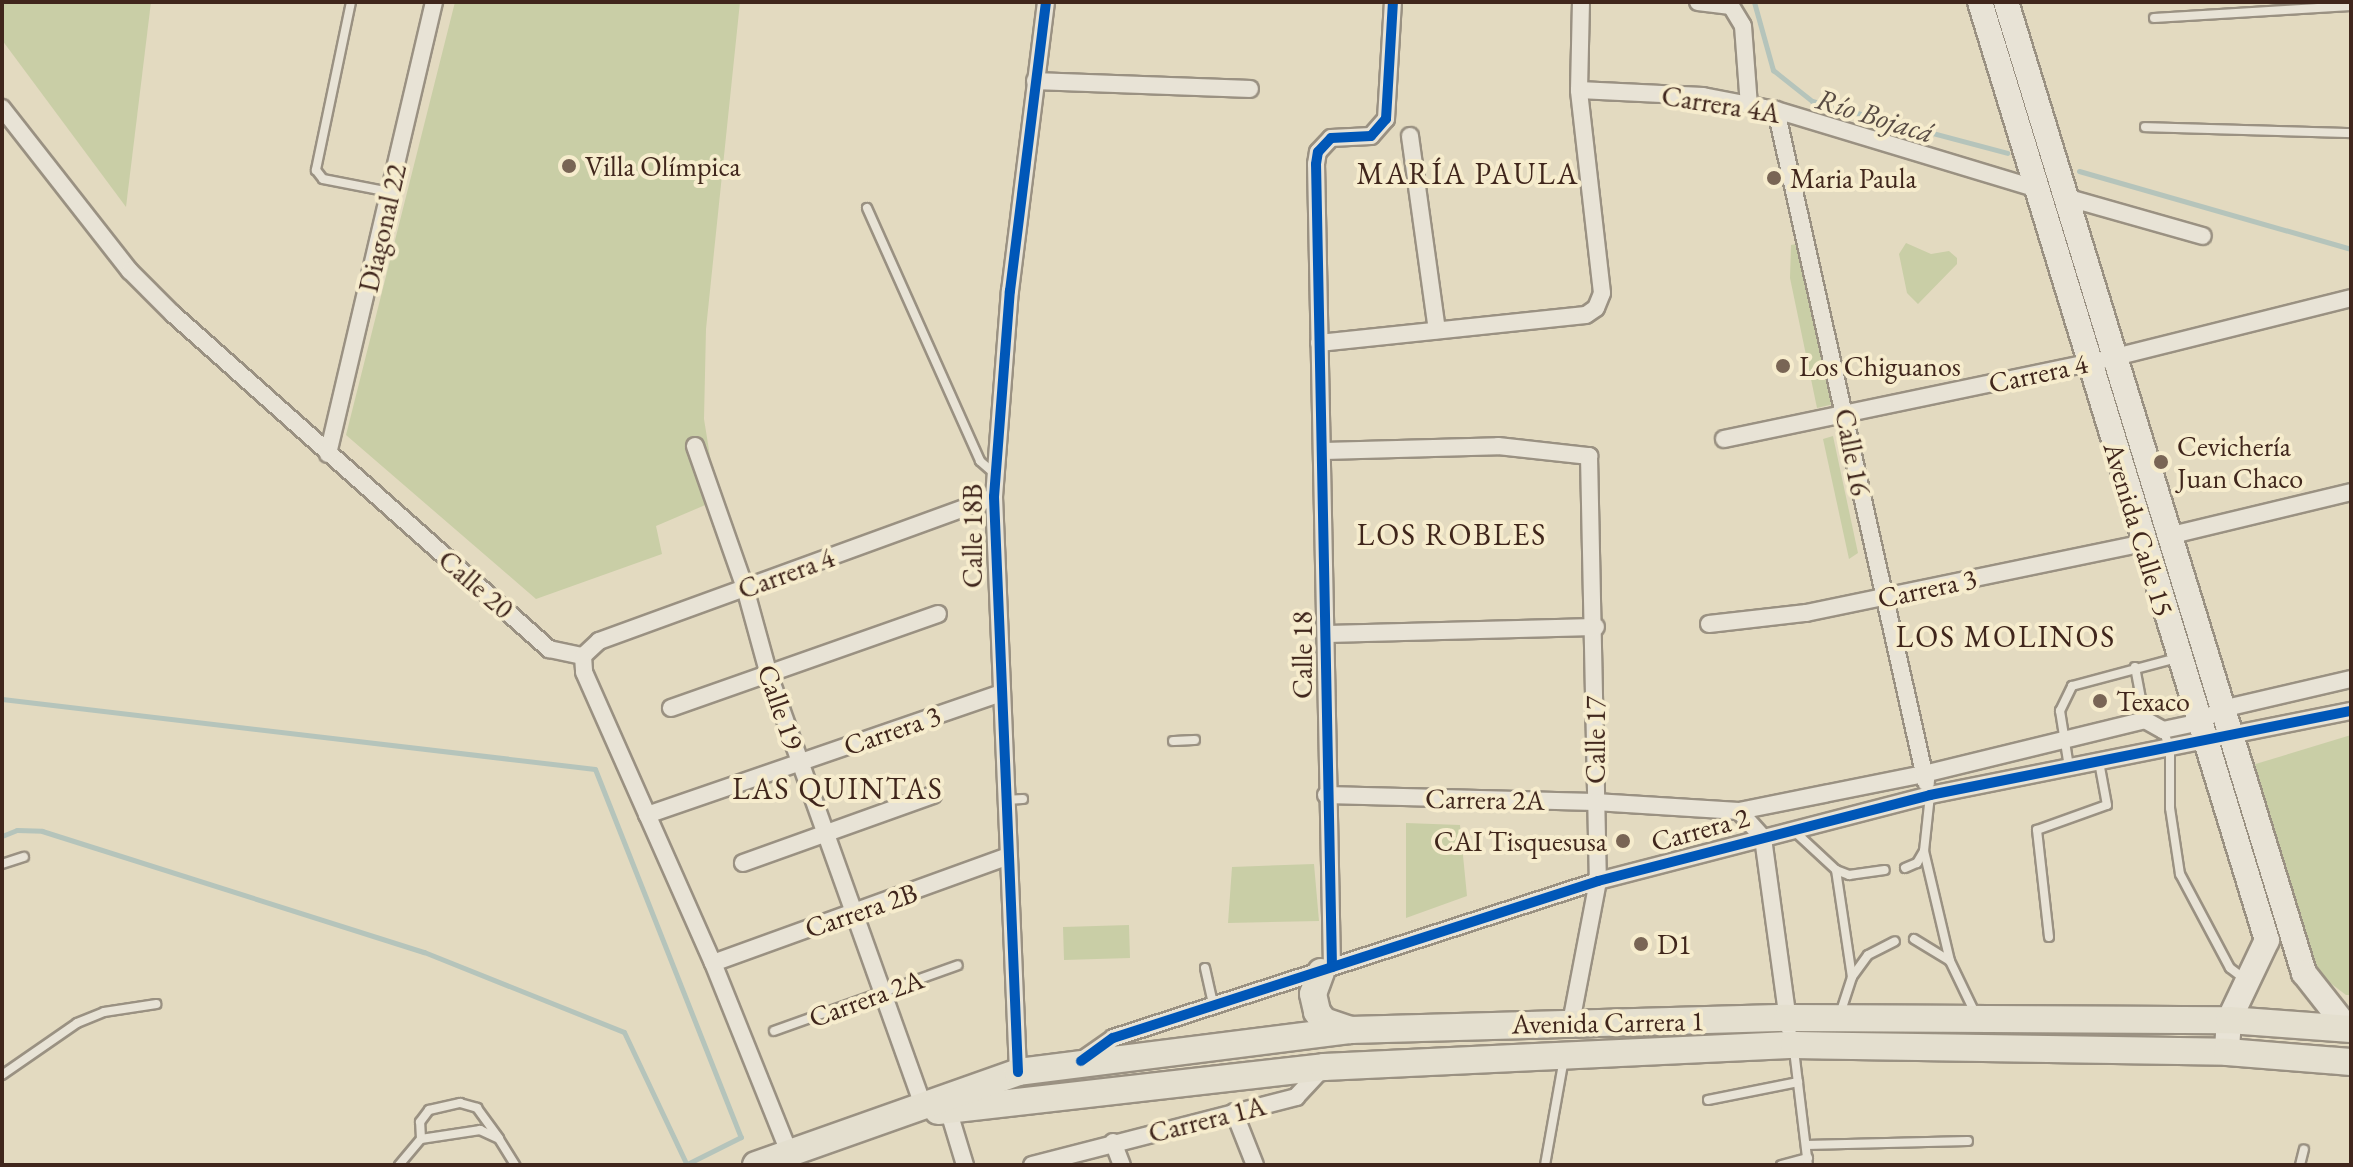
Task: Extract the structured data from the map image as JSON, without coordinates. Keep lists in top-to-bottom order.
{
  "streets": {
    "main road": ["Avenida Calle 15", "Avenida Carrera 1"],
    "street": [
      "Carrera 4A",
      "Diagonal 22",
      "Carrera 4",
      "Calle 16",
      "Calle 18B",
      "Calle 20",
      "Carrera 3",
      "Calle 18",
      "Calle 19",
      "Calle 17",
      "Carrera 2A",
      "Carrera 2",
      "Carrera 2B",
      "Carrera 1A"
    ]
  },
  "crossings": [
    ["Carrera 4A", "Calle 16"],
    ["Carrera 4A", "Avenida Calle 15"],
    ["Diagonal 22", "Calle 20"],
    ["Carrera 4", "Calle 16"],
    ["Carrera 4", "Avenida Calle 15"],
    ["Carrera 4", "Calle 18B"],
    ["Carrera 4", "Calle 20"],
    ["Carrera 4", "Calle 19"],
    ["Calle 16", "Carrera 3"],
    ["Calle 16", "Carrera 2"],
    ["Avenida Calle 15", "Carrera 3"],
    ["Avenida Calle 15", "Carrera 2"],
    ["Avenida Calle 15", "Avenida Carrera 1"],
    ["Calle 18B", "Carrera 3"],
    ["Calle 18B", "Carrera 2B"],
    ["Calle 18B", "Avenida Carrera 1"],
    ["Carrera 3", "Calle 19"],
    ["Calle 18", "Calle 17"],
    ["Calle 18", "Carrera 2A"],
    ["Calle 18", "Carrera 2"],
    ["Calle 19", "Carrera 2A"],
    ["Calle 19", "Carrera 2B"],
    ["Calle 19", "Avenida Carrera 1"],
    ["Calle 17", "Carrera 2A"],
    ["Calle 17", "Carrera 2"],
    ["Calle 17", "Avenida Carrera 1"],
    ["Carrera 2A", "Carrera 2"],
    ["Carrera 2", "Avenida Carrera 1"],
    ["Avenida Carrera 1", "Carrera 1A"]
  ],
  "districts": [
    "MARÍA PAULA",
    "LOS ROBLES",
    "LOS MOLINOS",
    "LAS QUINTAS"
  ],
  "water": ["Río Bojacá"],
  "places": [
    "Villa Olímpica",
    "Maria Paula",
    "Los Chiguanos",
    "Cevichería Juan Chaco",
    "Texaco",
    "CAI Tisquesusa",
    "D1"
  ]
}
